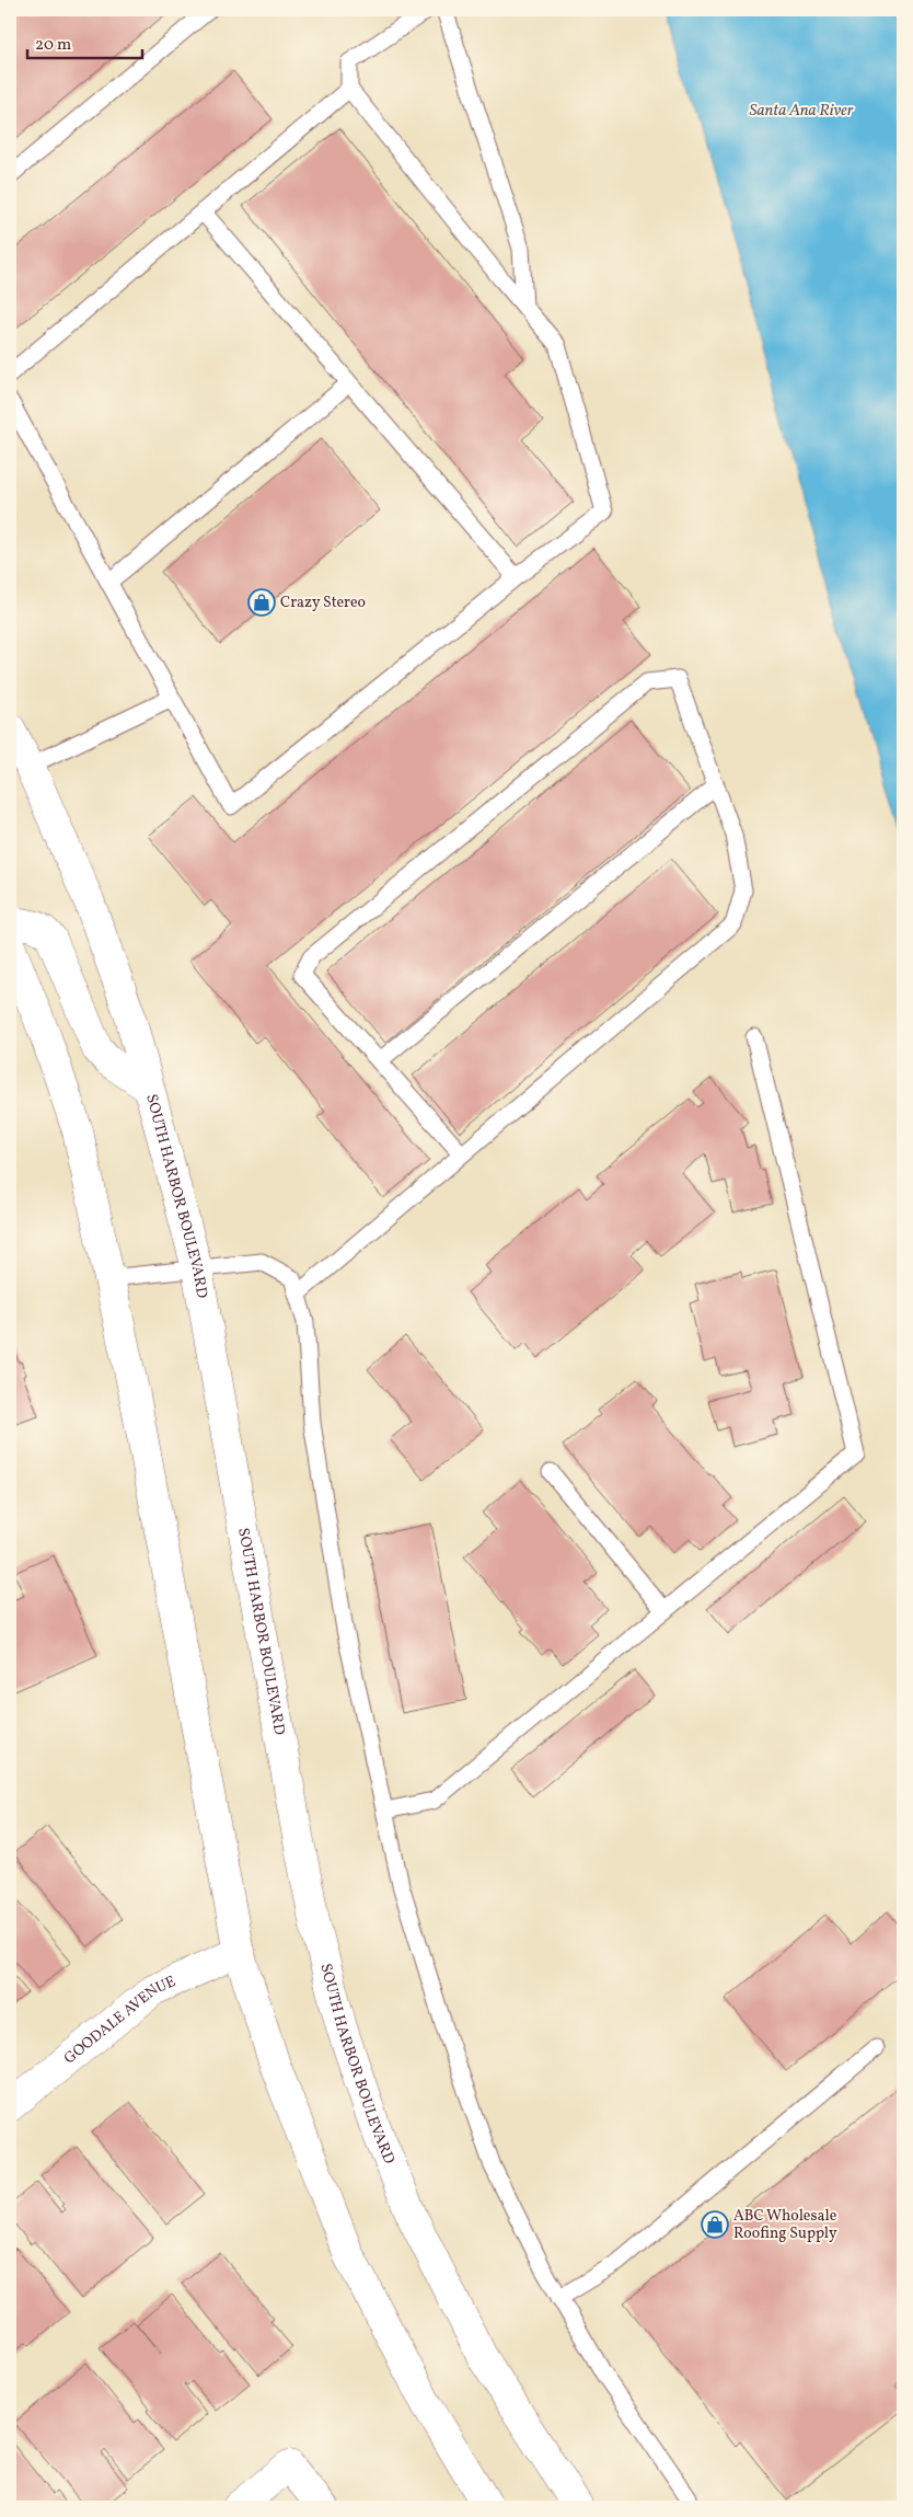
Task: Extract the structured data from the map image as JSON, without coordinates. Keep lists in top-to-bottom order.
{
  "streets": {
    "main road": ["SOUTH HARBOR BOULEVARD", "GOODALE AVENUE"]
  },
  "water": ["Santa Ana River"],
  "places": {
    "shop": ["Crazy Stereo", "ABC Wholesale Roofing Supply"]
  },
  "scale_bar": "20 m"
}
